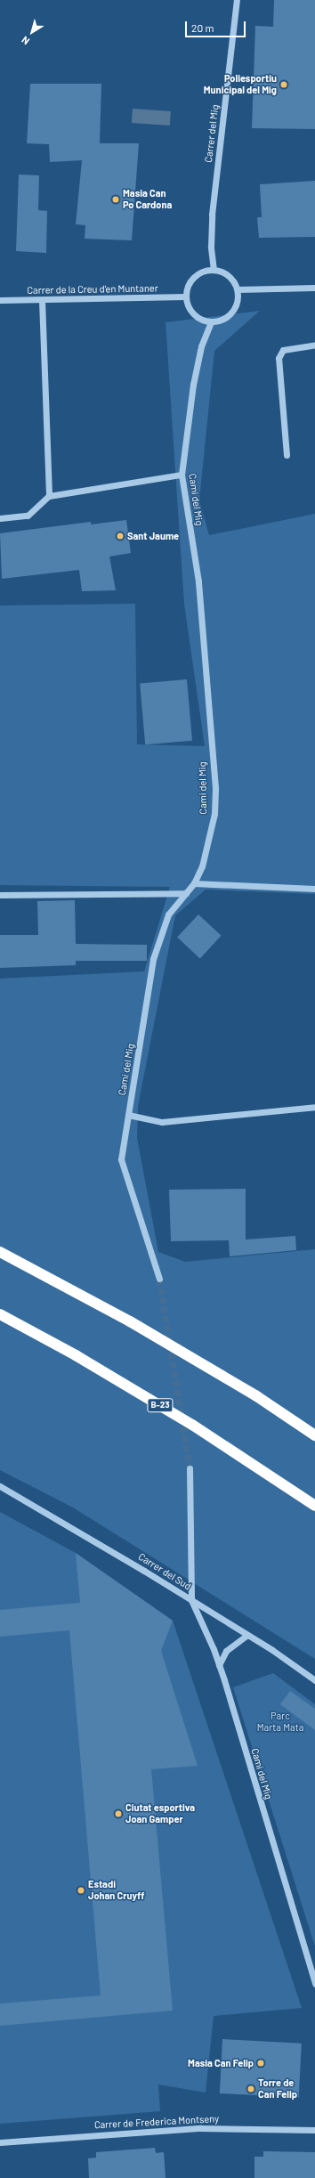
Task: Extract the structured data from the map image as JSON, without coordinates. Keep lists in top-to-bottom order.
{
  "streets": {
    "highway": ["B-23"],
    "street": [
      "Carrer del Mig",
      "Carrer de la Creu d'en Muntaner",
      "Camí del Mig",
      "Carrer del Sud",
      "Carrer de Frederica Montseny"
    ]
  },
  "crossings": [
    ["Carrer del Mig", "Carrer de la Creu d'en Muntaner"],
    ["Carrer del Mig", "Camí del Mig"],
    ["Carrer de la Creu d'en Muntaner", "Camí del Mig"],
    ["Camí del Mig", "Carrer del Sud"]
  ],
  "parks": ["Parc Marta Mata"],
  "places": [
    "Poliesportiu Municipal del Mig",
    "Masia Can Po Cardona",
    "Sant Jaume",
    "Ciutat esportiva Joan Gamper",
    "Estadi Johan Cruyff",
    "Masia Can Felip",
    "Torre de Can Felip"
  ],
  "scale_bar": "20 m",
  "north": "bottom left"
}
